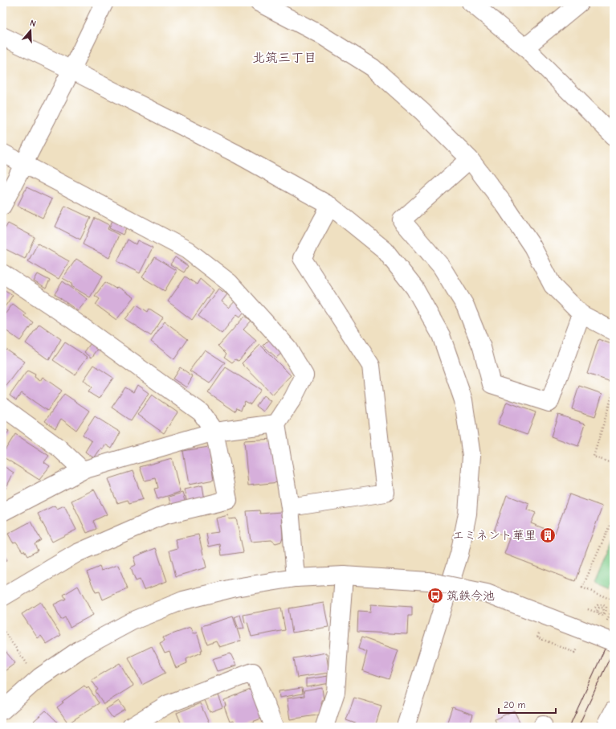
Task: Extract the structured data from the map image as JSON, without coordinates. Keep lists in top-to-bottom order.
{
  "districts": ["北筑三丁目"],
  "places": {
    "building": ["エミネント華里"],
    "bus stop": ["筑鉄今池"]
  },
  "scale_bar": "20 m",
  "north": "top"
}
